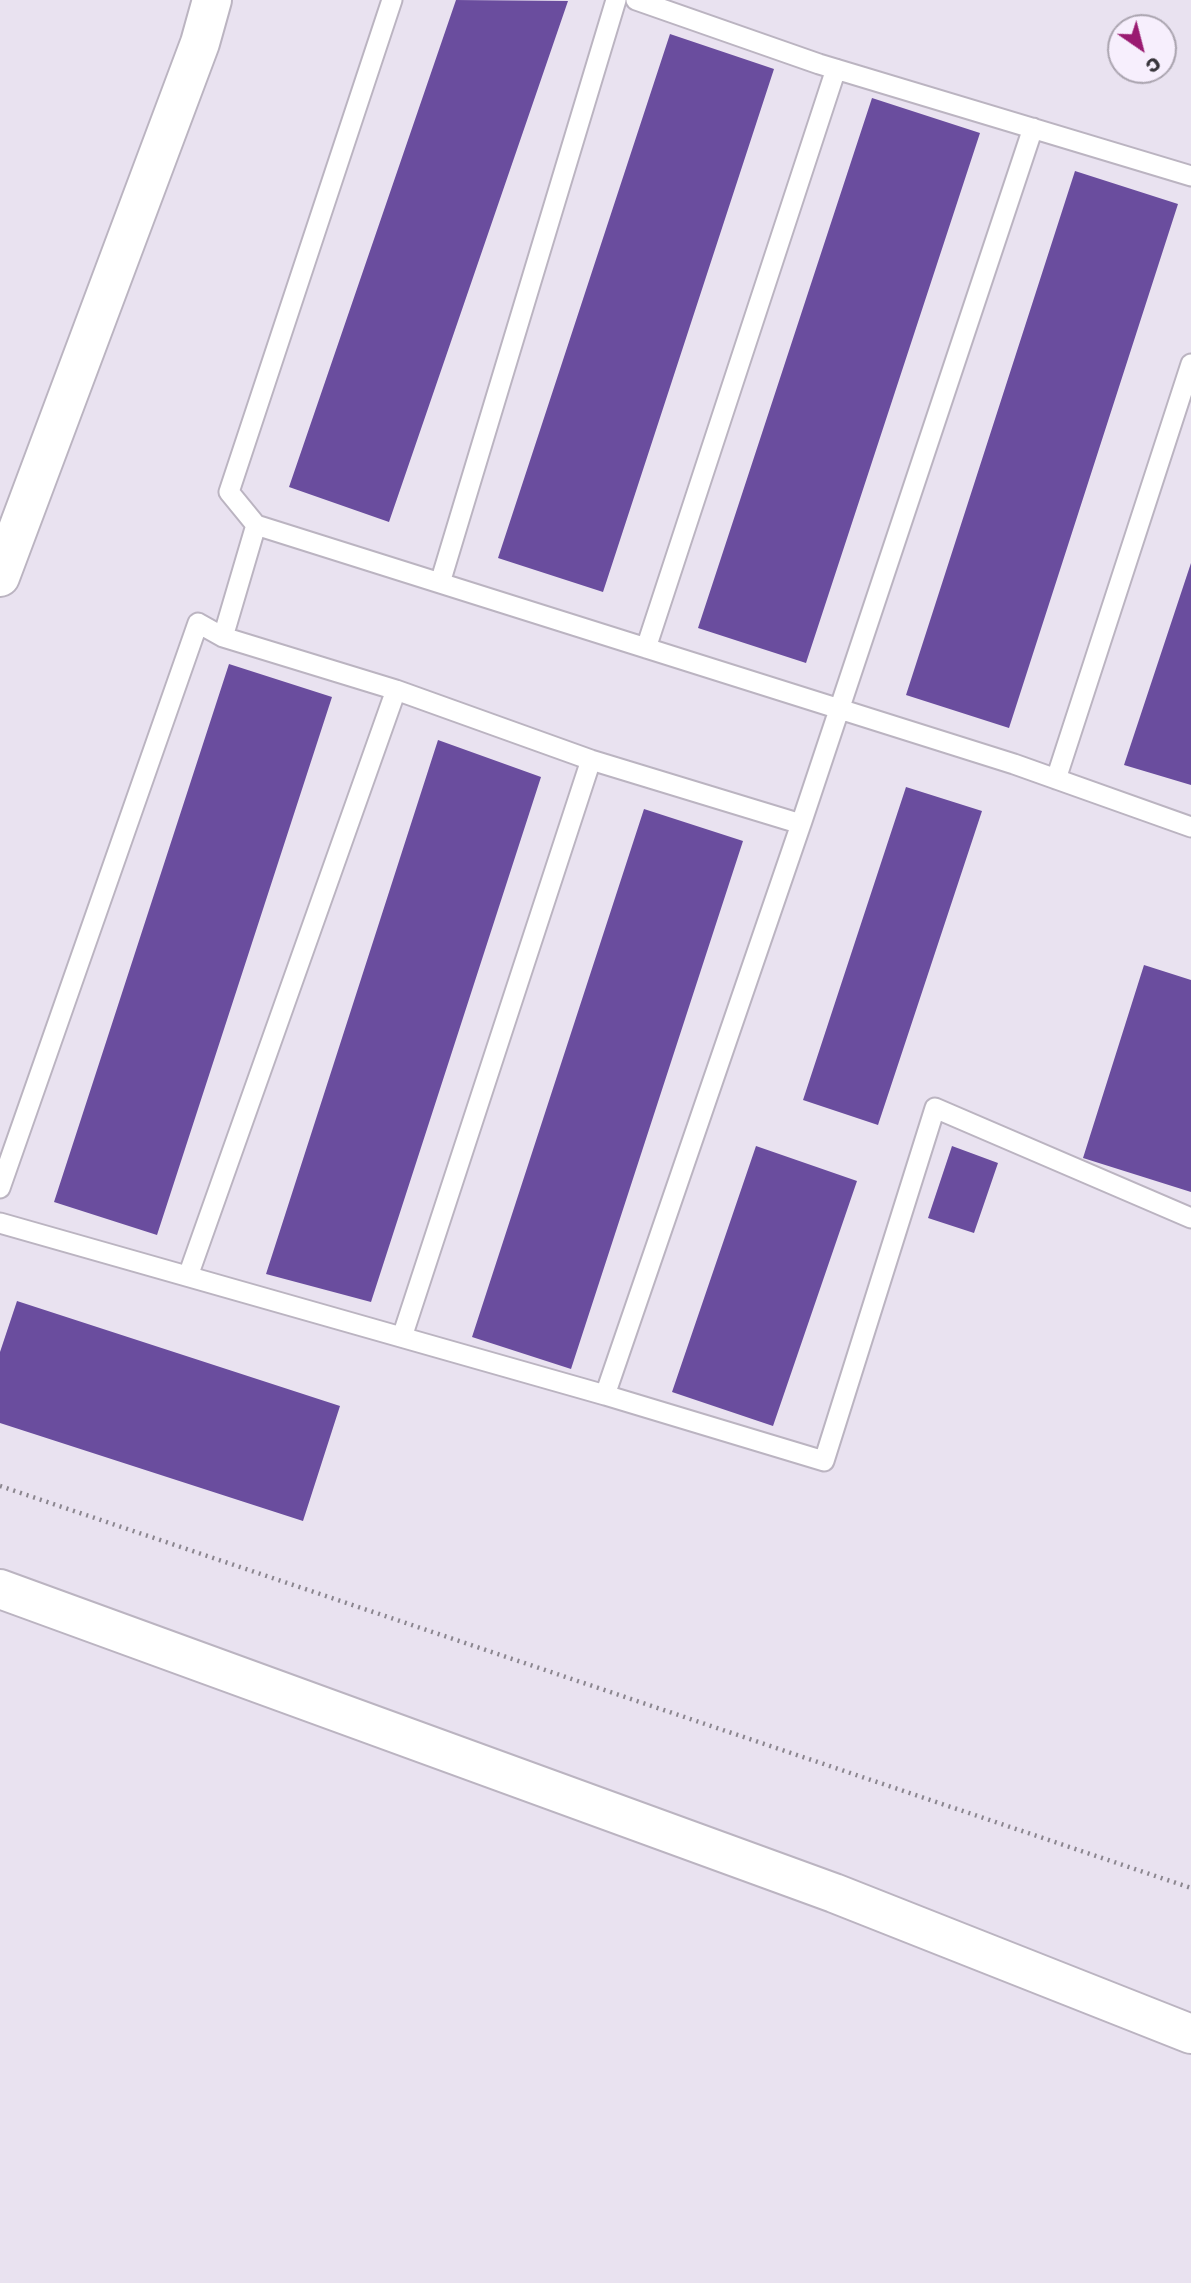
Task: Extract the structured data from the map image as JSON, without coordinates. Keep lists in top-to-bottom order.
{
  "north": "bottom right"
}
